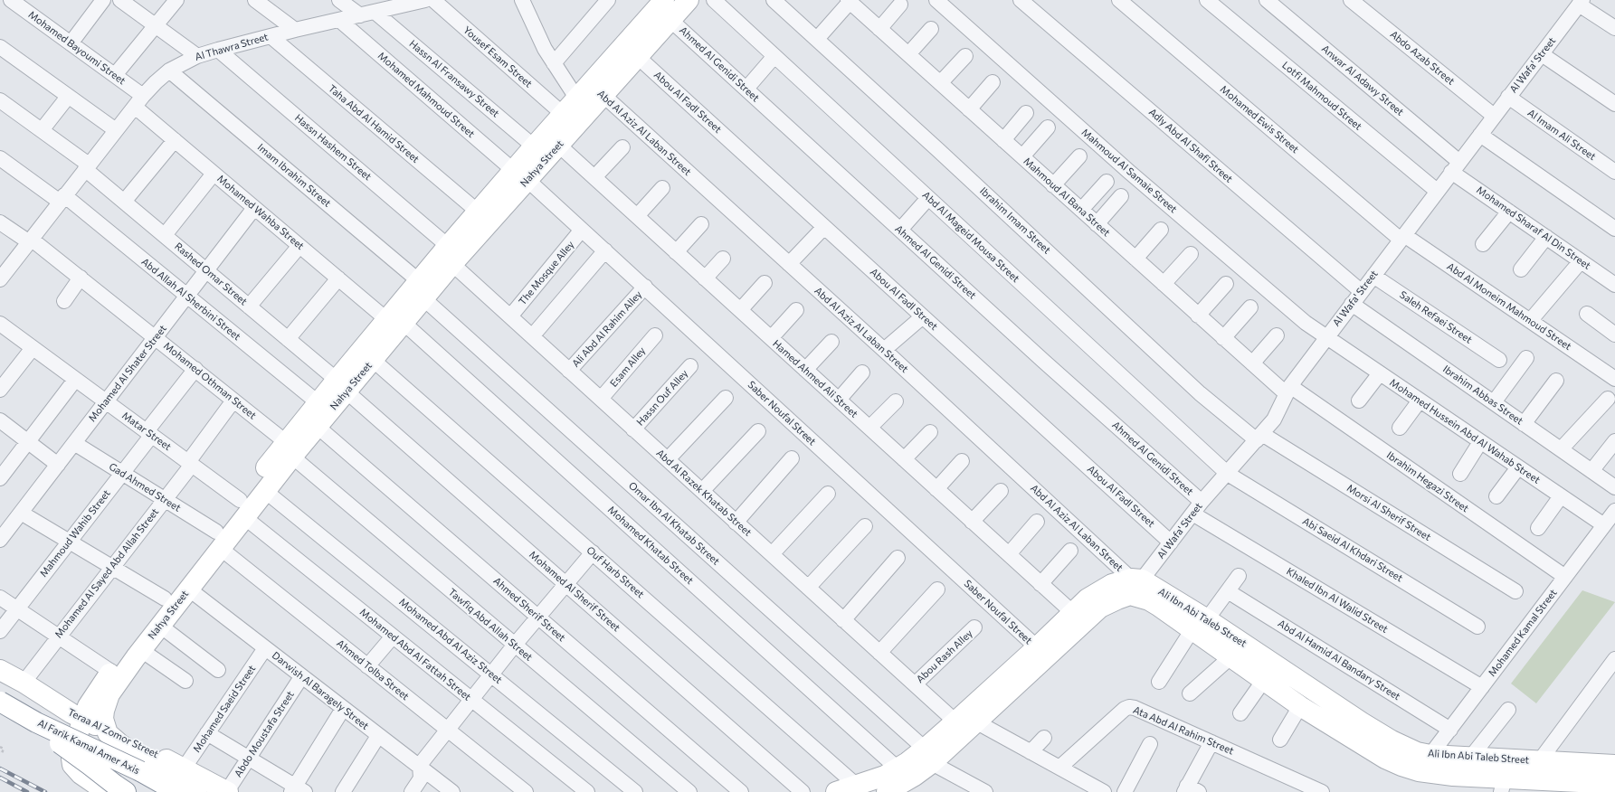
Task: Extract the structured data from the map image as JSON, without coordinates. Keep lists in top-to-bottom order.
{
  "streets": {
    "main road": [
      "Nahya Street",
      "Ali Ibn Abi Taleb Street",
      "Teraa Al Zomor Street",
      "Al Farik Kamal Amer Axis"
    ],
    "street": [
      "Al Thawra Street",
      "Mohamed Bayoumi Street",
      "Yousef Esam Street",
      "Abdo Azab Street",
      "Ahmed Al Genidi Street",
      "Al Wafa' Street",
      "Hassn Al Fransawy Street",
      "Anwar Al Adawy Street",
      "Mohamed Mahmoud Street",
      "Lotfi Mahmoud Street",
      "Abou Al Fadl Street",
      "Mohamed Ewis Street",
      "Taha Abd Al Hamid Street",
      "Abd Al Aziz Al Laban Street",
      "Al Imam Ali Street",
      "Adly Abd Al Shafi Street",
      "Hassn Hashem Street",
      "Mahmoud Al Samaie Street",
      "Imam Ibrahim Street",
      "Mahmoud Al Bana Street",
      "Mohamed Wahba Street",
      "Ibrahim Imam Street",
      "Mohamed Sharaf Al Din Street",
      "Abd Al Mageid Mousa Street",
      "The Mosque Alley",
      "Rashed Omar Street",
      "Abd Allah Al Sherbini Street",
      "Abd Al Moneim Mahmoud Street",
      "Saleh Refaei Street",
      "Ali Abd Al Rahim Alley",
      "Esam Alley",
      "Mohamed Al Shater Street",
      "Hamed Ahmed Ali Street",
      "Mohamed Othman Street",
      "Ibrahim Abbas Street",
      "Hassn Ouf Alley",
      "Saber Noufal Street",
      "Matar Street",
      "Mohamed Hussein Abd Al Wahab Street",
      "Ibrahim Hegazi Street",
      "Gad Ahmed Street",
      "Abd Al Razek Khatab Street",
      "Morsi Al Sherif Street",
      "Omar Ibn Al Khatab Street",
      "Mahmoud Wahib Street",
      "Mohamed Khatab Street",
      "Abi Saeid Al Khdari Street",
      "Ouf Harb Street",
      "Mohamed Al Sayed Abd Allah Street",
      "Mohamed Al Sherif Street",
      "Khaled Ibn Al Walid Street",
      "Ahmed Sherif Street",
      "Tawfiq Abd Allah Street",
      "Mohamed Kamal Street",
      "Mohamed Abd Al Aziz Street",
      "Mohamed Abd Al Fattah Street",
      "Abou Rash Alley",
      "Abd Al Hamid Al Bandary Street",
      "Ahmed Tolba Street",
      "Darwish Al Baragely Street",
      "Mohamed Saeid Street",
      "Ata Abd Al Rahim Street",
      "Abdo Moustafa Street"
    ]
  },
  "crossings": [
    ["Al Thawra Street", "Mohamed Bayoumi Street"],
    ["Al Thawra Street", "Hassn Al Fransawy Street"],
    ["Al Thawra Street", "Mohamed Mahmoud Street"],
    ["Al Thawra Street", "Taha Abd Al Hamid Street"],
    ["Al Thawra Street", "Hassn Hashem Street"],
    ["Al Thawra Street", "Imam Ibrahim Street"],
    ["Al Thawra Street", "Mohamed Wahba Street"],
    ["Al Thawra Street", "Rashed Omar Street"],
    ["Al Thawra Street", "Abd Allah Al Sherbini Street"],
    ["Al Thawra Street", "Mohamed Othman Street"],
    ["Mohamed Bayoumi Street", "Mohamed Wahba Street"],
    ["Yousef Esam Street", "Nahya Street"],
    ["Abdo Azab Street", "Al Wafa' Street"],
    ["Ahmed Al Genidi Street", "Al Wafa' Street"],
    ["Ahmed Al Genidi Street", "Nahya Street"],
    ["Al Wafa' Street", "Anwar Al Adawy Street"],
    ["Al Wafa' Street", "Lotfi Mahmoud Street"],
    ["Al Wafa' Street", "Abou Al Fadl Street"],
    ["Al Wafa' Street", "Mohamed Ewis Street"],
    ["Al Wafa' Street", "Abd Al Aziz Al Laban Street"],
    ["Al Wafa' Street", "Al Imam Ali Street"],
    ["Al Wafa' Street", "Adly Abd Al Shafi Street"],
    ["Al Wafa' Street", "Mahmoud Al Samaie Street"],
    ["Al Wafa' Street", "Mahmoud Al Bana Street"],
    ["Al Wafa' Street", "Ibrahim Imam Street"],
    ["Al Wafa' Street", "Mohamed Sharaf Al Din Street"],
    ["Al Wafa' Street", "Abd Al Mageid Mousa Street"],
    ["Al Wafa' Street", "Abd Al Moneim Mahmoud Street"],
    ["Al Wafa' Street", "Saleh Refaei Street"],
    ["Al Wafa' Street", "Ibrahim Abbas Street"],
    ["Al Wafa' Street", "Mohamed Hussein Abd Al Wahab Street"],
    ["Al Wafa' Street", "Ibrahim Hegazi Street"],
    ["Al Wafa' Street", "Morsi Al Sherif Street"],
    ["Al Wafa' Street", "Abi Saeid Al Khdari Street"],
    ["Al Wafa' Street", "Khaled Ibn Al Walid Street"],
    ["Al Wafa' Street", "Ali Ibn Abi Taleb Street"],
    ["Hassn Al Fransawy Street", "Nahya Street"],
    ["Anwar Al Adawy Street", "Mohamed Sharaf Al Din Street"],
    ["Mohamed Mahmoud Street", "Nahya Street"],
    ["Mohamed Mahmoud Street", "Saber Noufal Street"],
    ["Abou Al Fadl Street", "Nahya Street"],
    ["Mohamed Ewis Street", "Abd Al Moneim Mahmoud Street"],
    ["Taha Abd Al Hamid Street", "Nahya Street"],
    ["Abd Al Aziz Al Laban Street", "Nahya Street"],
    ["Abd Al Aziz Al Laban Street", "Ali Ibn Abi Taleb Street"],
    ["Hassn Hashem Street", "Nahya Street"],
    ["Hassn Hashem Street", "Abd Al Razek Khatab Street"],
    ["Nahya Street", "Imam Ibrahim Street"],
    ["Nahya Street", "Mohamed Wahba Street"],
    ["Nahya Street", "Rashed Omar Street"],
    ["Nahya Street", "Abd Allah Al Sherbini Street"],
    ["Nahya Street", "Hamed Ahmed Ali Street"],
    ["Nahya Street", "Mohamed Othman Street"],
    ["Nahya Street", "Saber Noufal Street"],
    ["Nahya Street", "Matar Street"],
    ["Nahya Street", "Gad Ahmed Street"],
    ["Nahya Street", "Abd Al Razek Khatab Street"],
    ["Nahya Street", "Omar Ibn Al Khatab Street"],
    ["Nahya Street", "Mohamed Khatab Street"],
    ["Nahya Street", "Ouf Harb Street"],
    ["Nahya Street", "Mohamed Al Sherif Street"],
    ["Nahya Street", "Ahmed Sherif Street"],
    ["Nahya Street", "Tawfiq Abd Allah Street"],
    ["Nahya Street", "Mohamed Abd Al Aziz Street"],
    ["Nahya Street", "Mohamed Abd Al Fattah Street"],
    ["Nahya Street", "Ahmed Tolba Street"],
    ["Nahya Street", "Darwish Al Baragely Street"],
    ["Nahya Street", "Teraa Al Zomor Street"],
    ["Nahya Street", "Al Farik Kamal Amer Axis"],
    ["Mahmoud Al Samaie Street", "Mohamed Hussein Abd Al Wahab Street"],
    ["Imam Ibrahim Street", "Omar Ibn Al Khatab Street"],
    ["Mahmoud Al Bana Street", "Ibrahim Hegazi Street"],
    ["Mohamed Wahba Street", "Mohamed Al Shater Street"],
    ["Mohamed Wahba Street", "Mohamed Khatab Street"],
    ["Ibrahim Imam Street", "Morsi Al Sherif Street"],
    ["Abd Al Mageid Mousa Street", "Abi Saeid Al Khdari Street"],
    ["The Mosque Alley", "Saber Noufal Street"],
    ["The Mosque Alley", "Abd Al Razek Khatab Street"],
    ["Rashed Omar Street", "Mohamed Al Shater Street"],
    ["Rashed Omar Street", "Mohamed Al Sherif Street"],
    ["Abd Allah Al Sherbini Street", "Mohamed Al Shater Street"],
    ["Ali Abd Al Rahim Alley", "Saber Noufal Street"],
    ["Ali Abd Al Rahim Alley", "Abd Al Razek Khatab Street"],
    ["Esam Alley", "Abd Al Razek Khatab Street"],
    ["Mohamed Al Shater Street", "Mohamed Othman Street"],
    ["Mohamed Al Shater Street", "Matar Street"],
    ["Mohamed Al Shater Street", "Gad Ahmed Street"],
    ["Mohamed Othman Street", "Mahmoud Wahib Street"],
    ["Mohamed Othman Street", "Mohamed Al Sayed Abd Allah Street"],
    ["Mohamed Othman Street", "Tawfiq Abd Allah Street"],
    ["Hassn Ouf Alley", "Abd Al Razek Khatab Street"],
    ["Matar Street", "Mahmoud Wahib Street"],
    ["Matar Street", "Mohamed Al Sayed Abd Allah Street"],
    ["Matar Street", "Mohamed Abd Al Fattah Street"],
    ["Mohamed Hussein Abd Al Wahab Street", "Mohamed Kamal Street"],
    ["Ibrahim Hegazi Street", "Mohamed Kamal Street"],
    ["Gad Ahmed Street", "Mahmoud Wahib Street"],
    ["Gad Ahmed Street", "Mohamed Al Sayed Abd Allah Street"],
    ["Gad Ahmed Street", "Ahmed Tolba Street"],
    ["Abd Al Razek Khatab Street", "Abou Rash Alley"],
    ["Mohamed Al Sayed Abd Allah Street", "Teraa Al Zomor Street"],
    ["Khaled Ibn Al Walid Street", "Mohamed Kamal Street"],
    ["Ali Ibn Abi Taleb Street", "Mohamed Kamal Street"],
    ["Mohamed Kamal Street", "Abd Al Hamid Al Bandary Street"],
    ["Darwish Al Baragely Street", "Mohamed Saeid Street"],
    ["Darwish Al Baragely Street", "Abdo Moustafa Street"],
    ["Mohamed Saeid Street", "Teraa Al Zomor Street"],
    ["Mohamed Saeid Street", "Al Farik Kamal Amer Axis"],
    ["Teraa Al Zomor Street", "Abdo Moustafa Street"],
    ["Teraa Al Zomor Street", "Al Farik Kamal Amer Axis"]
  ]
}
